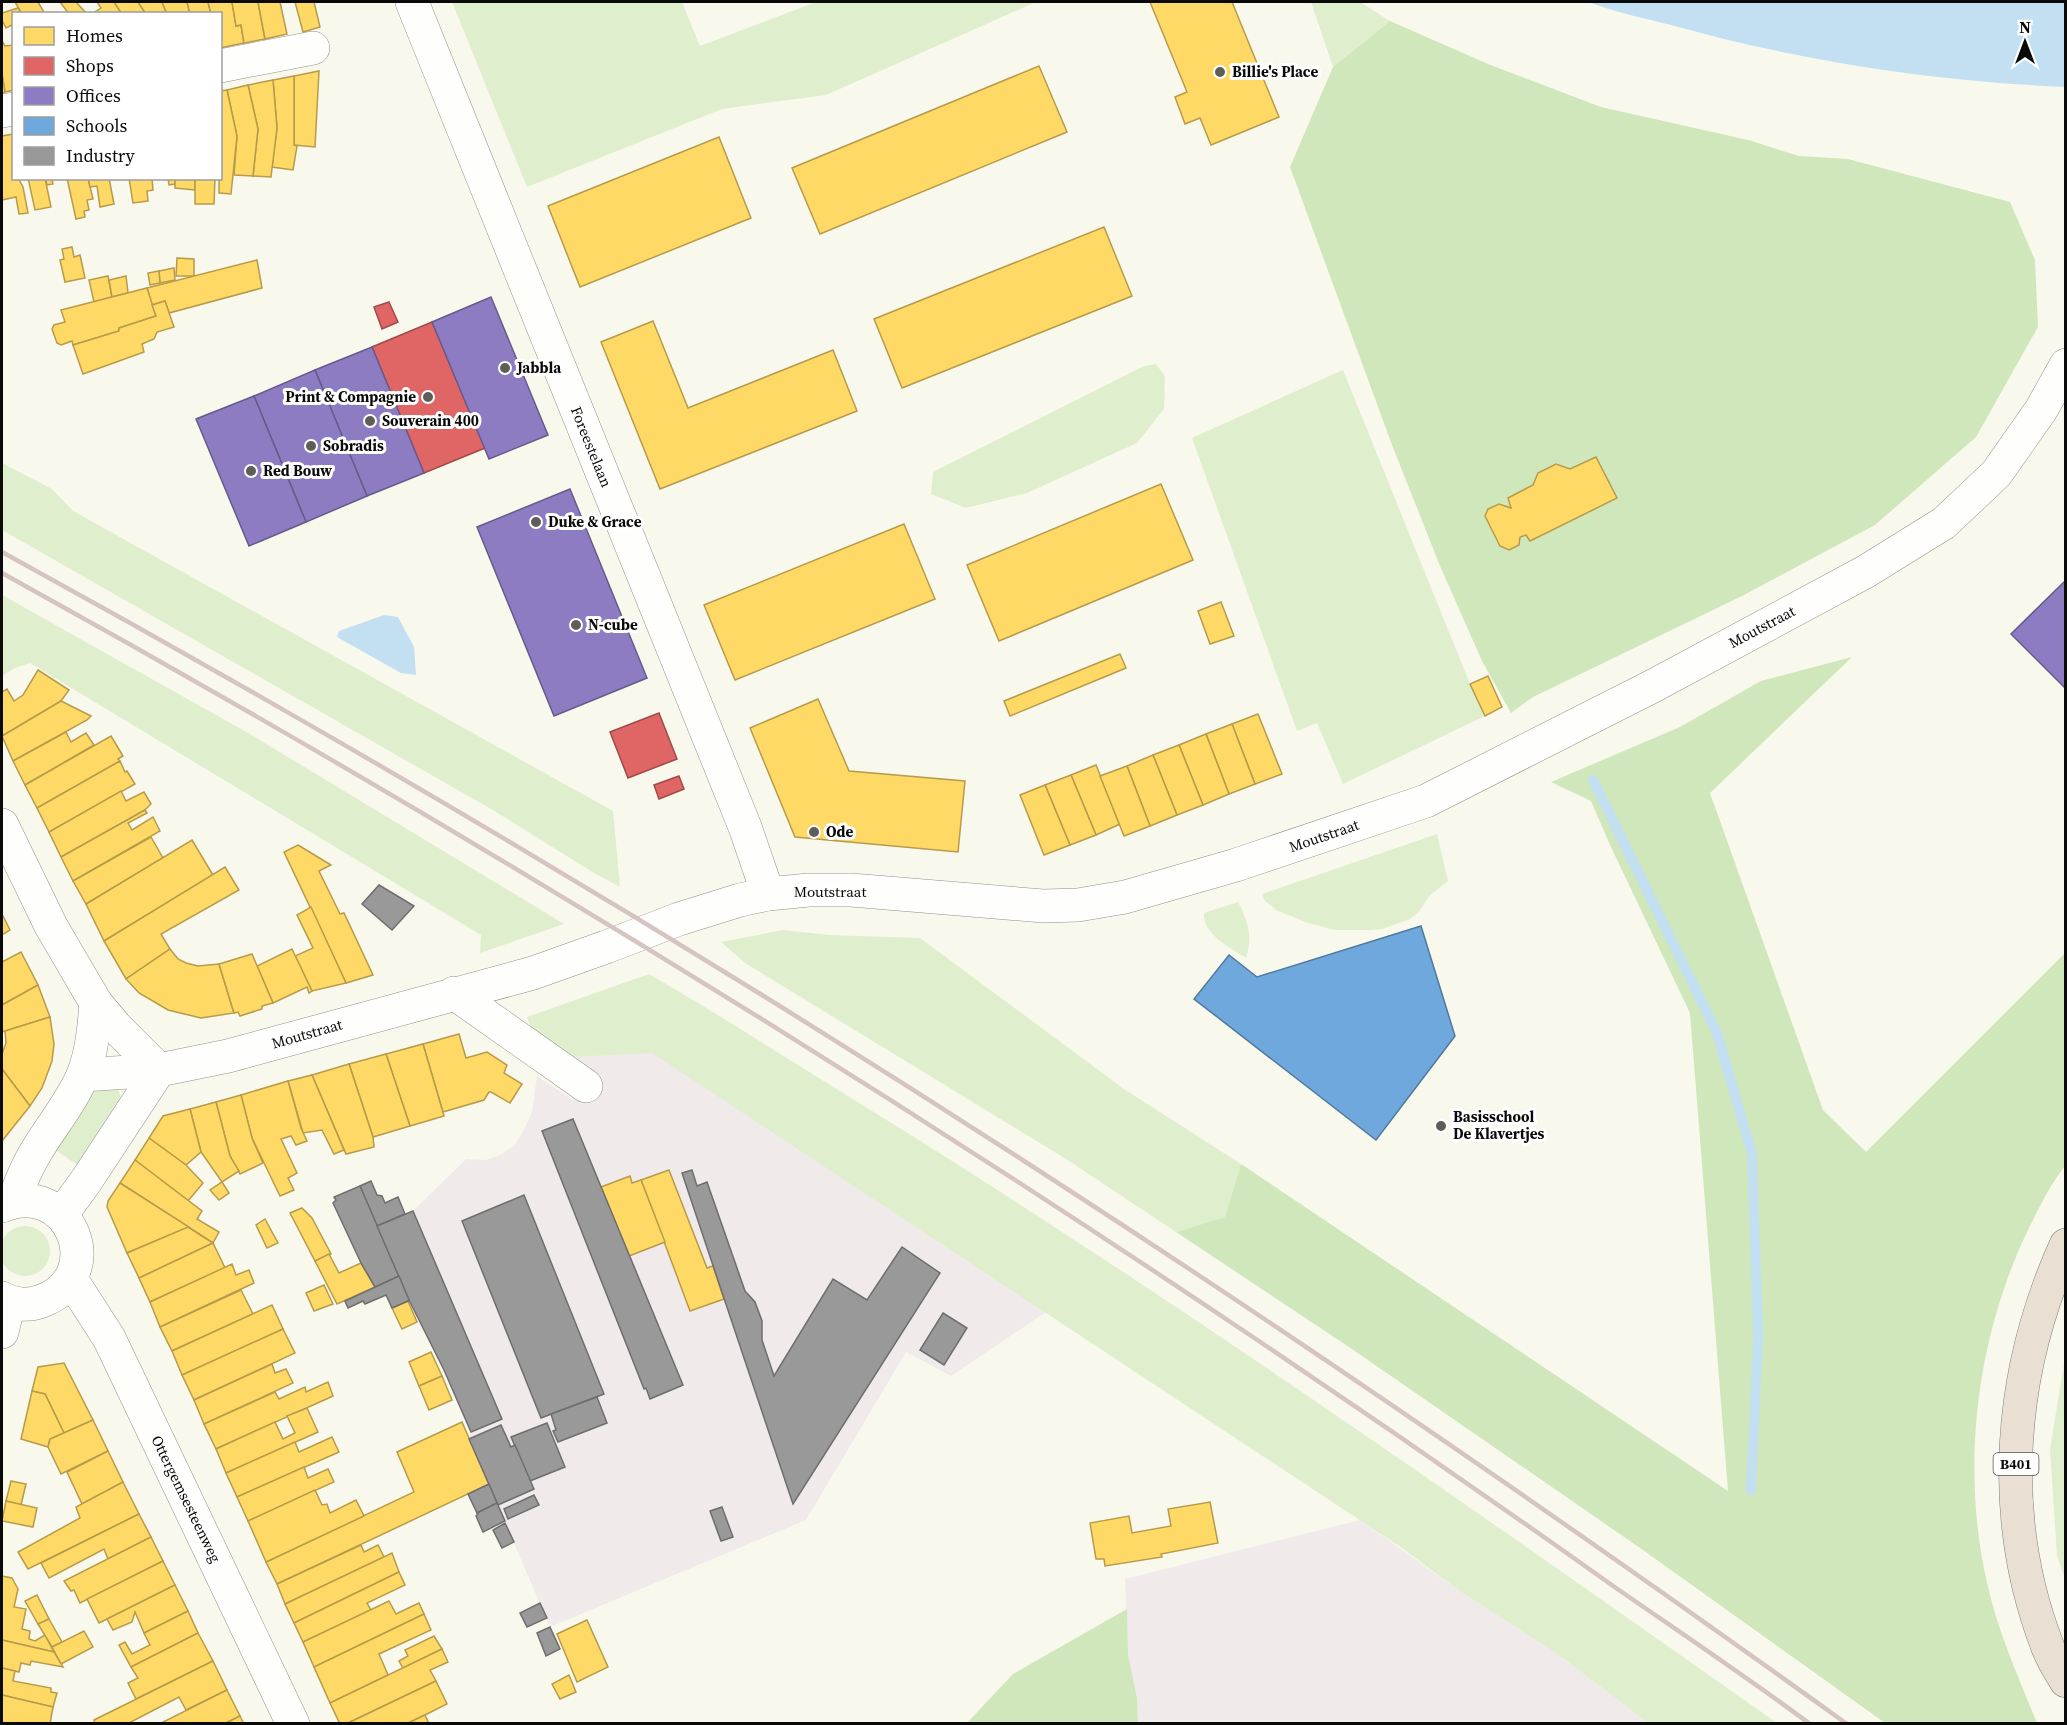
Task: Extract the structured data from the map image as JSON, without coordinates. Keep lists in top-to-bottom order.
{
  "streets": {
    "highway": ["B401"],
    "street": ["Foreestelaan", "Moutstraat", "Ottergemsesteenweg"]
  },
  "crossings": [
    ["Foreestelaan", "Moutstraat"]
  ],
  "places": [
    "Billie's Place",
    "Jabbla",
    "Print & Compagnie",
    "Souverain 400",
    "Sobradis",
    "Red Bouw",
    "Duke & Grace",
    "N-cube",
    "Ode",
    "Basisschool De Klavertjes"
  ],
  "legend": [
    "Homes",
    "Shops",
    "Offices",
    "Schools",
    "Industry"
  ],
  "north": "top"
}
